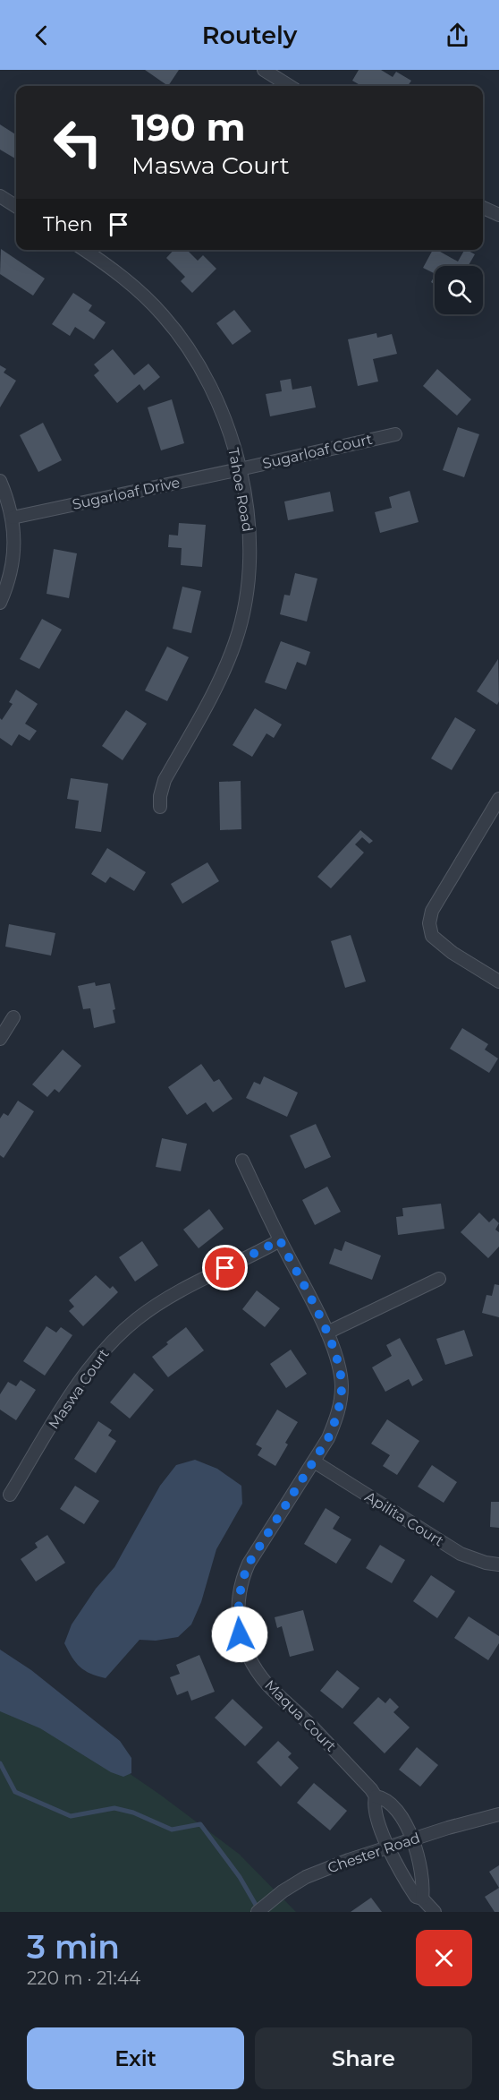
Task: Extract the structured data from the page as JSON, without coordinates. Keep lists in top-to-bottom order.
{
  "streets": {
    "street": [
      "Sugarloaf Court",
      "Tahoe Road",
      "Sugarloaf Drive",
      "Maswa Court",
      "Apilita Court",
      "Maqua Court",
      "Chester Road"
    ]
  },
  "crossings": [
    ["Sugarloaf Court", "Tahoe Road"],
    ["Sugarloaf Court", "Sugarloaf Drive"],
    ["Tahoe Road", "Sugarloaf Drive"],
    ["Maswa Court", "Maqua Court"],
    ["Apilita Court", "Maqua Court"],
    ["Maqua Court", "Chester Road"]
  ],
  "page": {
    "header": "Routely",
    "turn": ["190 m", "Maswa Court"],
    "then": "Then",
    "heading": ["3 min", "220 m · 21:44"],
    "buttons": ["Exit", "Share"]
  }
}
